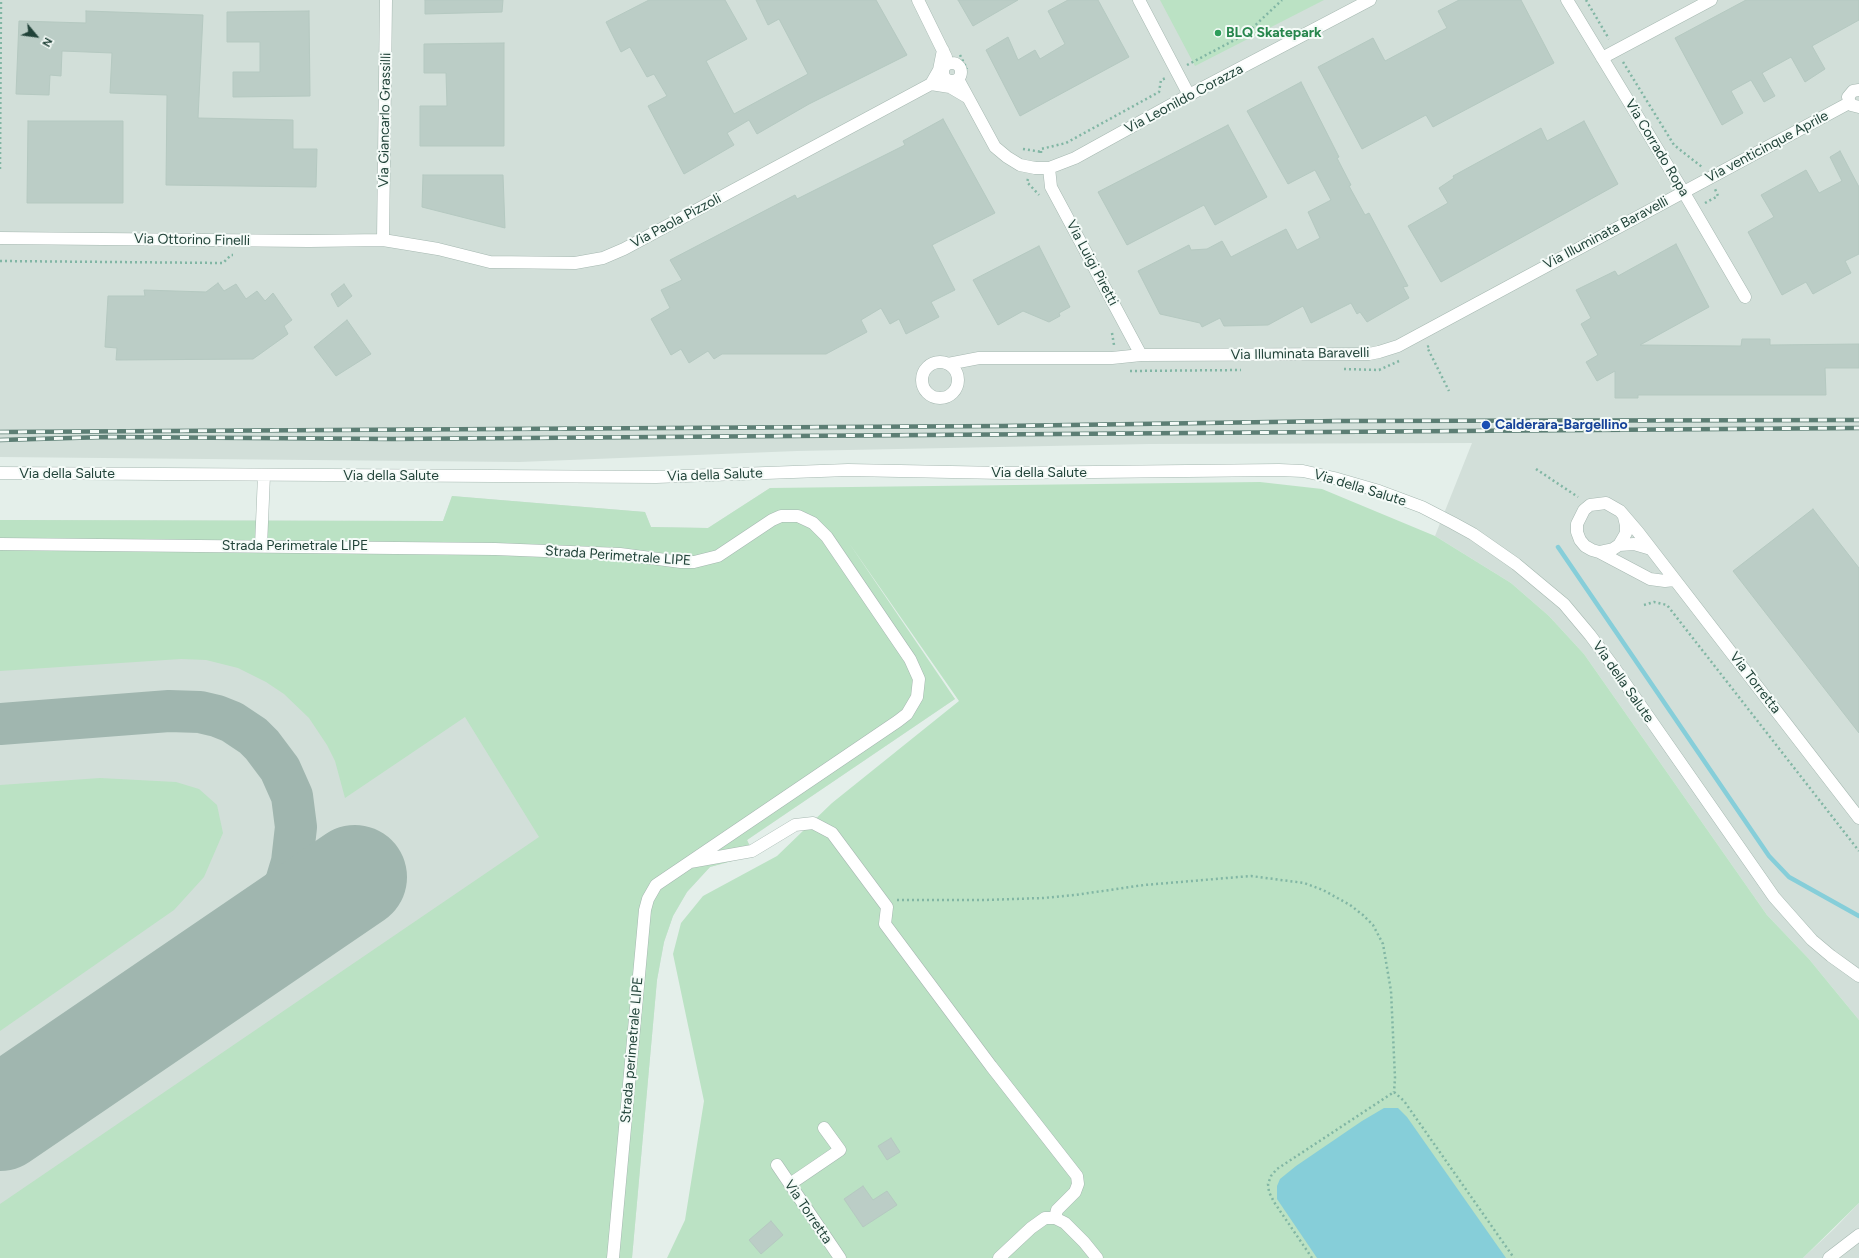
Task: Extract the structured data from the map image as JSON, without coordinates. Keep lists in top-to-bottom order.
{
  "streets": {
    "street": [
      "Via Leonildo Corazza",
      "Via Giancarlo Grassilli",
      "Via venticinque Aprile",
      "Via Corrado Ropa",
      "Via Paola Pizzoli",
      "Via Illuminata Baravelli",
      "Via Ottorino Finelli",
      "Via Luigi Piretti",
      "Via della Salute",
      "Strada Perimetrale LIPE",
      "Via Torretta",
      "Strada perimetrale LIPE"
    ]
  },
  "crossings": [
    ["Via Leonildo Corazza", "Via Luigi Piretti"],
    ["Via Giancarlo Grassilli", "Via Paola Pizzoli"],
    ["Via Giancarlo Grassilli", "Via Ottorino Finelli"],
    ["Via venticinque Aprile", "Via Corrado Ropa"],
    ["Via venticinque Aprile", "Via Illuminata Baravelli"],
    ["Via Corrado Ropa", "Via Illuminata Baravelli"],
    ["Via Paola Pizzoli", "Via Ottorino Finelli"],
    ["Via Illuminata Baravelli", "Via Luigi Piretti"],
    ["Strada Perimetrale LIPE", "Strada perimetrale LIPE"]
  ],
  "places": ["BLQ Skatepark", "Calderara-Bargellino"],
  "north": "bottom right"
}
